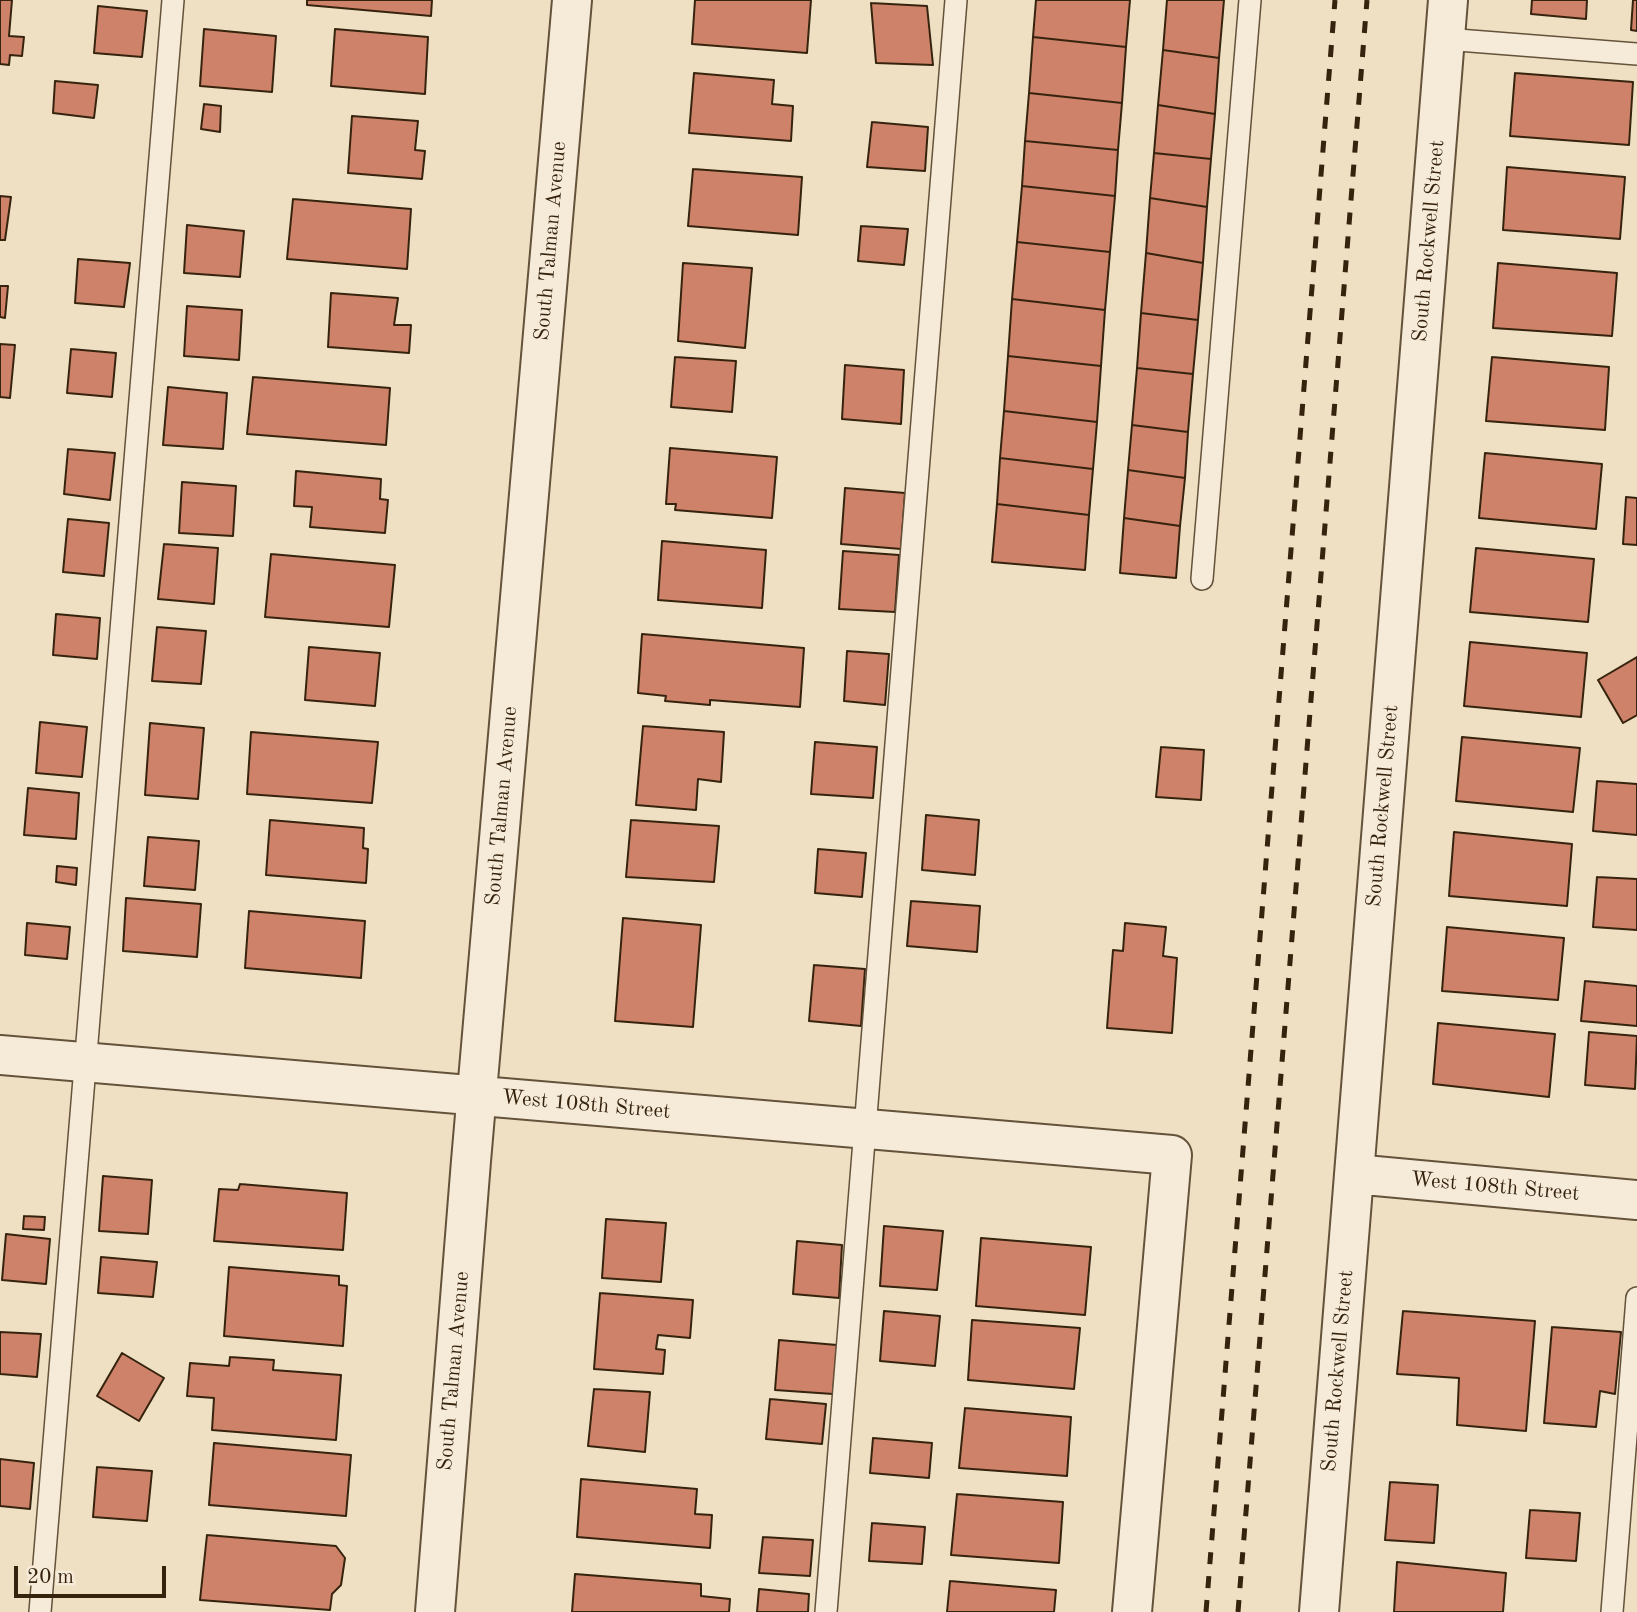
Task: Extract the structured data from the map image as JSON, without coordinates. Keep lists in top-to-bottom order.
{
  "streets": {
    "street": ["South Talman Avenue", "South Rockwell Street", "West 108th Street"]
  },
  "crossings": [
    ["South Talman Avenue", "West 108th Street"],
    ["South Rockwell Street", "West 108th Street"]
  ],
  "scale_bar": "20 m"
}
